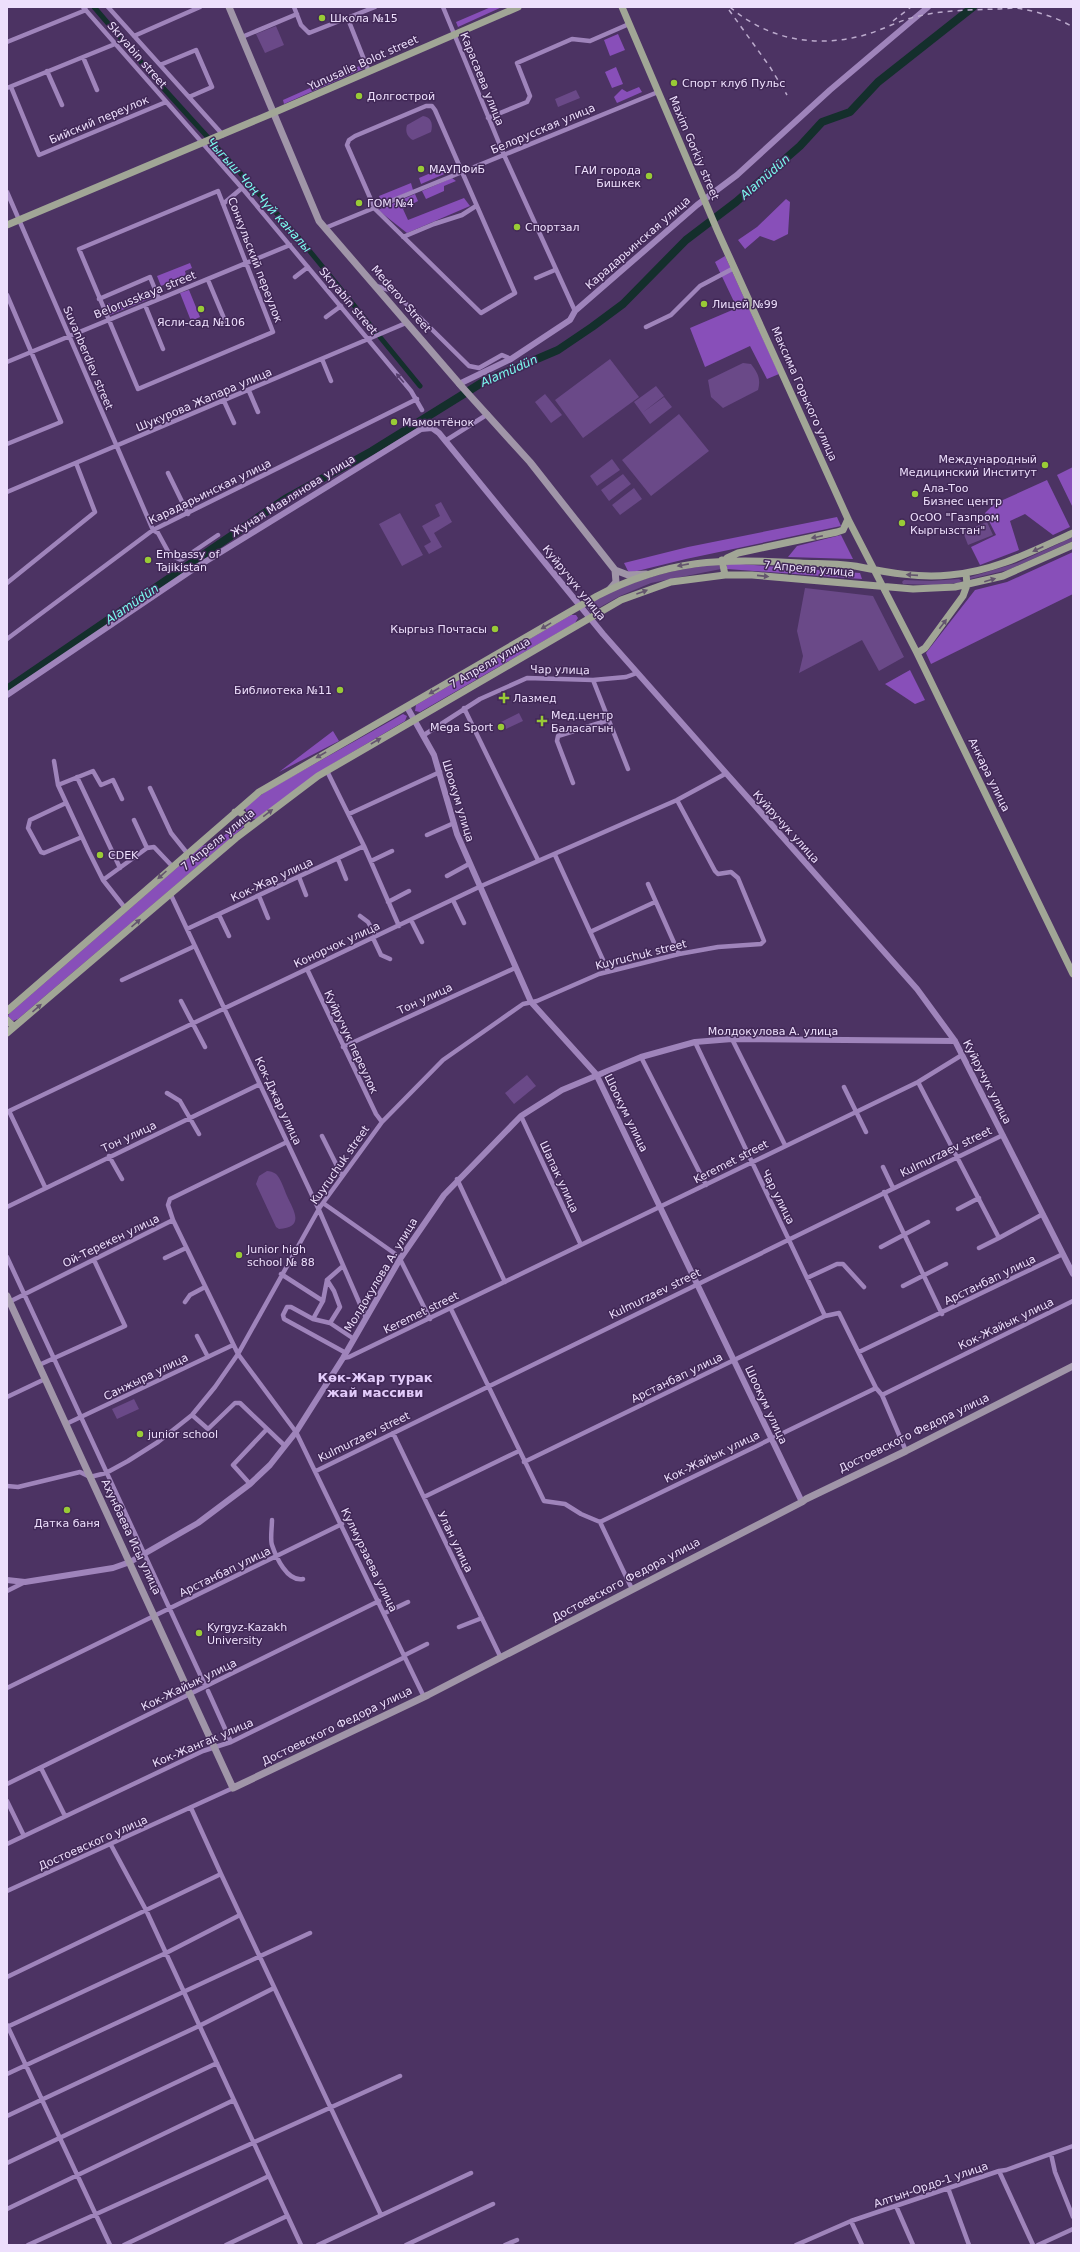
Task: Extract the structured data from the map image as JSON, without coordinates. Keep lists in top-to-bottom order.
{
  "streets": {
    "main road": [
      "Yunusalie Bolot street",
      "Maxim Gorkiy street",
      "Mederov Street",
      "Максима Горького улица",
      "7 Апреля улица",
      "Анкара улица",
      "Достоевского Федора улица",
      "Ахунбаева Исы улица"
    ],
    "street": [
      "Skryabin street",
      "Карасаева улица",
      "Бийский переулок",
      "Белорусская улица",
      "Карадарьинская улица",
      "Сонкульский переулок",
      "Belorusskaya street",
      "Suvanberdiev street",
      "Шукурова Жапара улица",
      "Жуная Мавлянова улица",
      "Куйручук улица",
      "Чар улица",
      "Шоокум улица",
      "Кок-Жар улица",
      "Конорчок улица",
      "Kuyruchuk street",
      "Тон улица",
      "Молдокулова А. улица",
      "Куйручук переулок",
      "Кок-Джар улица",
      "Kulmurzaev street",
      "Keremet street",
      "Шапак улица",
      "Ой-Терекен улица",
      "Арстанбап улица",
      "Кок-Жайык улица",
      "Санжыра улица",
      "Улан улица",
      "Кулмурзаева улица",
      "Кок-Жангак улица",
      "Достоевского улица",
      "Алтын-Ордо-1 улица"
    ]
  },
  "crossings": [
    ["Skryabin street", "Yunusalie Bolot street"],
    ["Skryabin street", "Бийский переулок"],
    ["Skryabin street", "Карадарьинская улица"],
    ["Skryabin street", "Belorusskaya street"],
    ["Skryabin street", "Шукурова Жапара улица"],
    ["Yunusalie Bolot street", "Карасаева улица"],
    ["Yunusalie Bolot street", "Mederov Street"],
    ["Карасаева улица", "Белорусская улица"],
    ["Карасаева улица", "Карадарьинская улица"],
    ["Белорусская улица", "Maxim Gorkiy street"],
    ["Белорусская улица", "Mederov Street"],
    ["Maxim Gorkiy street", "Карадарьинская улица"],
    ["Maxim Gorkiy street", "Максима Горького улица"],
    ["Карадарьинская улица", "Mederov Street"],
    ["Карадарьинская улица", "Suvanberdiev street"],
    ["Сонкульский переулок", "Belorusskaya street"],
    ["Belorusskaya street", "Suvanberdiev street"],
    ["Mederov Street", "Шукурова Жапара улица"],
    ["Suvanberdiev street", "Шукурова Жапара улица"],
    ["Максима Горького улица", "7 Апреля улица"],
    ["Максима Горького улица", "Анкара улица"],
    ["Жуная Мавлянова улица", "Куйручук улица"],
    ["7 Апреля улица", "Куйручук улица"],
    ["7 Апреля улица", "Анкара улица"],
    ["7 Апреля улица", "Шоокум улица"],
    ["7 Апреля улица", "Кок-Джар улица"],
    ["Куйручук улица", "Чар улица"],
    ["Куйручук улица", "Конорчок улица"],
    ["Куйручук улица", "Молдокулова А. улица"],
    ["Куйручук улица", "Kulmurzaev street"],
    ["Куйручук улица", "Keremet street"],
    ["Куйручук улица", "Арстанбап улица"],
    ["Чар улица", "Шоокум улица"],
    ["Чар улица", "Молдокулова А. улица"],
    ["Чар улица", "Kulmurzaev street"],
    ["Чар улица", "Keremet street"],
    ["Чар улица", "Арстанбап улица"],
    ["Шоокум улица", "Конорчок улица"],
    ["Шоокум улица", "Kuyruchuk street"],
    ["Шоокум улица", "Тон улица"],
    ["Шоокум улица", "Молдокулова А. улица"],
    ["Шоокум улица", "Kulmurzaev street"],
    ["Шоокум улица", "Keremet street"],
    ["Шоокум улица", "Арстанбап улица"],
    ["Шоокум улица", "Кок-Жайык улица"],
    ["Шоокум улица", "Достоевского Федора улица"],
    ["Кок-Жар улица", "Кок-Джар улица"],
    ["Конорчок улица", "Kuyruchuk street"],
    ["Конорчок улица", "Куйручук переулок"],
    ["Конорчок улица", "Кок-Джар улица"],
    ["Kuyruchuk street", "Куйручук переулок"],
    ["Kuyruchuk street", "Кок-Джар улица"],
    ["Kuyruchuk street", "Ахунбаева Исы улица"],
    ["Kuyruchuk street", "Кулмурзаева улица"],
    ["Тон улица", "Куйручук переулок"],
    ["Тон улица", "Кок-Джар улица"],
    ["Молдокулова А. улица", "Кок-Джар улица"],
    ["Молдокулова А. улица", "Keremet street"],
    ["Молдокулова А. улица", "Шапак улица"],
    ["Молдокулова А. улица", "Ахунбаева Исы улица"],
    ["Молдокулова А. улица", "Кулмурзаева улица"],
    ["Кок-Джар улица", "Ой-Терекен улица"],
    ["Kulmurzaev street", "Улан улица"],
    ["Kulmurzaev street", "Кулмурзаева улица"],
    ["Keremet street", "Шапак улица"],
    ["Ой-Терекен улица", "Ахунбаева Исы улица"],
    ["Арстанбап улица", "Ахунбаева Исы улица"],
    ["Арстанбап улица", "Кулмурзаева улица"],
    ["Кок-Жайык улица", "Ахунбаева Исы улица"],
    ["Кок-Жайык улица", "Кулмурзаева улица"],
    ["Санжыра улица", "Ахунбаева Исы улица"],
    ["Достоевского Федора улица", "Ахунбаева Исы улица"],
    ["Достоевского Федора улица", "Улан улица"],
    ["Достоевского Федора улица", "Кулмурзаева улица"],
    ["Достоевского Федора улица", "Достоевского улица"],
    ["Ахунбаева Исы улица", "Кок-Жангак улица"],
    ["Кулмурзаева улица", "Кок-Жангак улица"]
  ],
  "districts": ["Көк-Жар турак жай массиви"],
  "water": ["Alamüdün", "Чыгыш Чоң Чүй каналы"],
  "places": {
    "other": [
      "Школа №15",
      "Спорт клуб Пульс",
      "Долгострой",
      "МАУПФиБ",
      "ГАИ города Бишкек",
      "ГОМ №4",
      "Спортзал",
      "Лицей №99",
      "Ясли-сад №106",
      "Мамонтёнок",
      "Международный Медицинский Институт",
      "Ала-Тоо Бизнес центр",
      "ОсОО \"Газпром Кыргызстан\"",
      "Embassy of Tajikistan",
      "Кыргыз Почтасы",
      "Библиотека №11",
      "Mega Sport",
      "CDEK",
      "Junior high school № 88",
      "junior school",
      "Датка баня",
      "Kyrgyz-Kazakh University"
    ],
    "health": ["Лазмед", "Мед.центр Баласагын"]
  }
}
